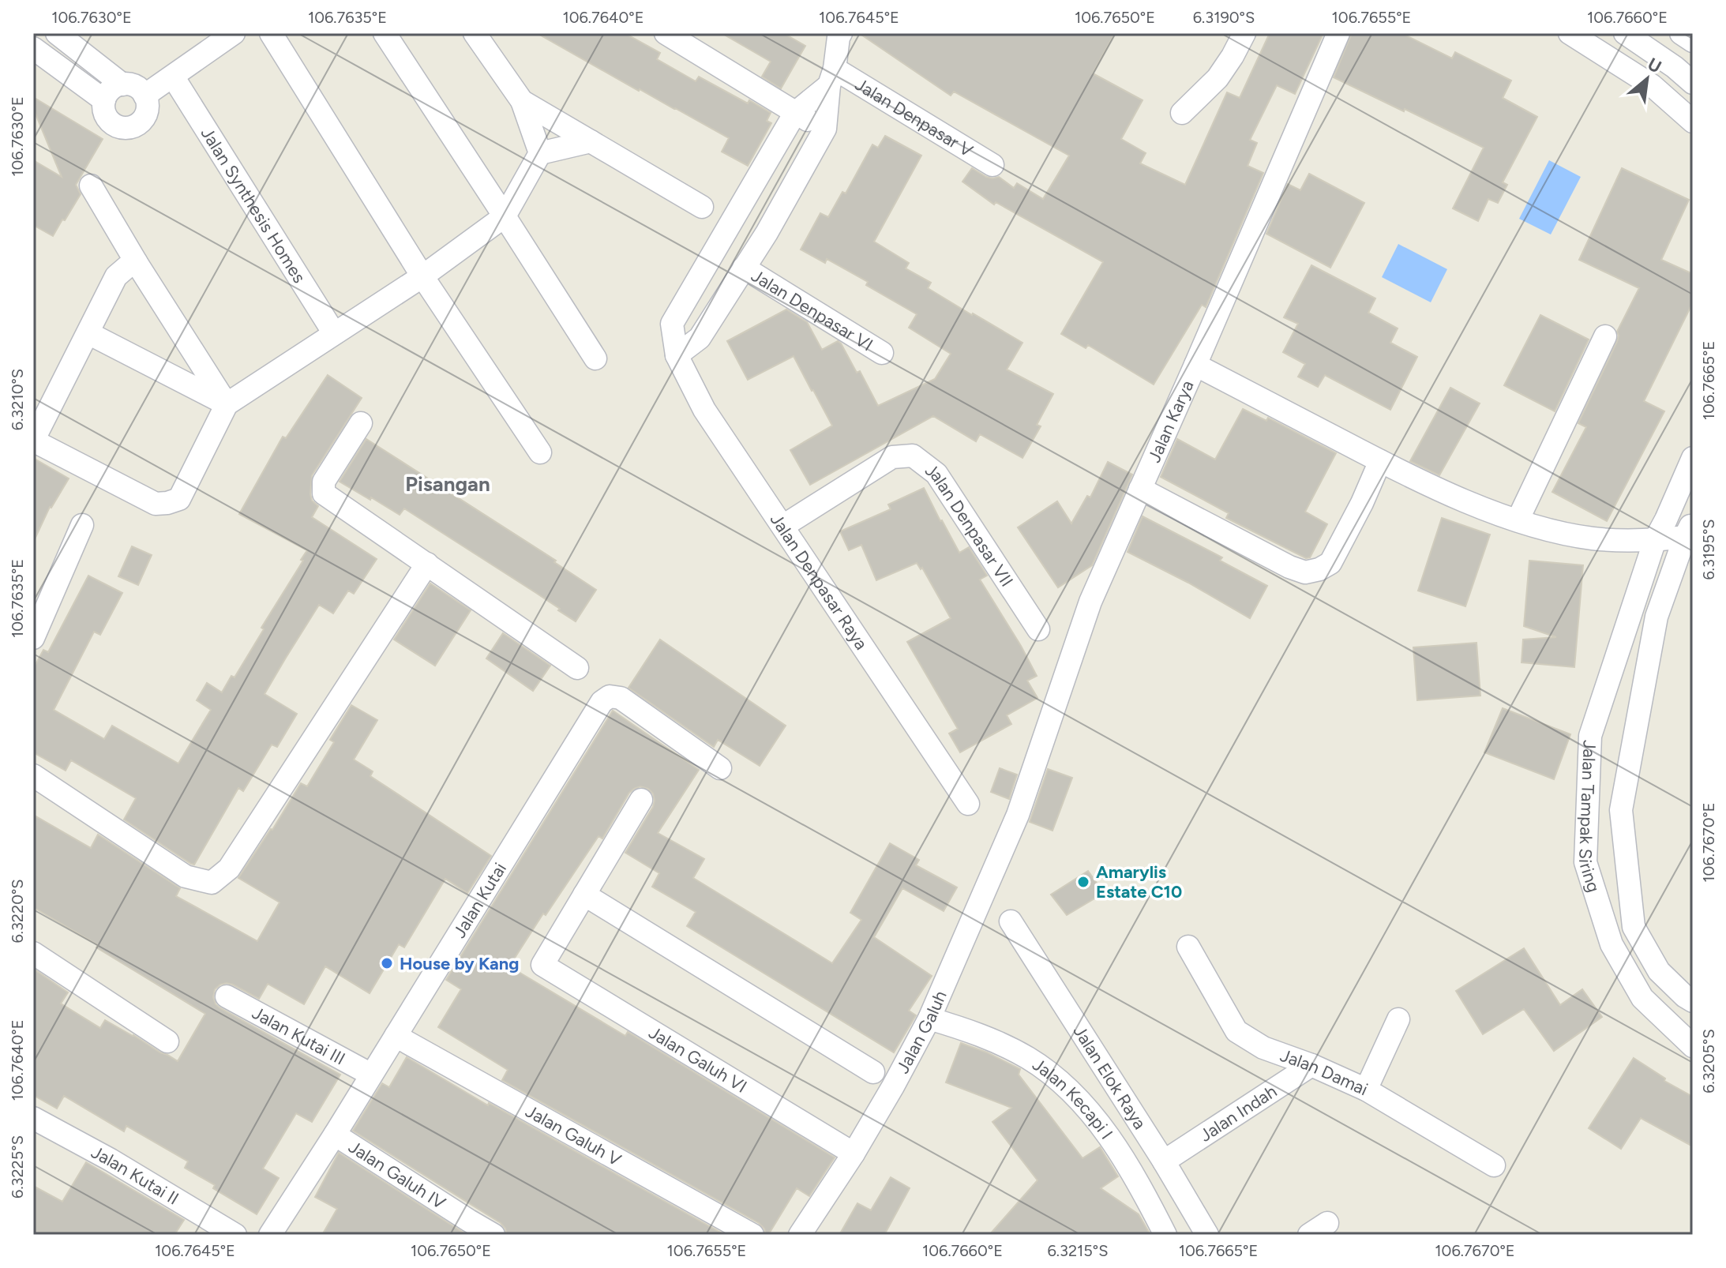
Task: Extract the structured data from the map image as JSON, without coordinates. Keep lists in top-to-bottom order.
{
  "streets": {
    "street": [
      "Jalan Denpasar V",
      "Jalan Synthesis Homes",
      "Jalan Denpasar VI",
      "Jalan Karya",
      "Jalan Denpasar VII",
      "Jalan Denpasar Raya",
      "Jalan Tampak Siring",
      "Jalan Kutai",
      "Jalan Galuh",
      "Jalan Kutai III",
      "Jalan Galuh VI",
      "Jalan Damai",
      "Jalan Elok Raya",
      "Jalan Kecapi I",
      "Jalan Indah",
      "Jalan Galuh V",
      "Jalan Galuh IV",
      "Jalan Kutai II"
    ]
  },
  "crossings": [
    ["Jalan Denpasar V", "Jalan Denpasar Raya"],
    ["Jalan Karya", "Jalan Galuh"],
    ["Jalan Denpasar VII", "Jalan Denpasar Raya"],
    ["Jalan Kutai", "Jalan Kutai III"],
    ["Jalan Kutai", "Jalan Galuh V"],
    ["Jalan Kutai", "Jalan Galuh IV"],
    ["Jalan Galuh", "Jalan Galuh VI"],
    ["Jalan Galuh", "Jalan Kecapi I"],
    ["Jalan Damai", "Jalan Indah"],
    ["Jalan Elok Raya", "Jalan Indah"]
  ],
  "districts": ["Pisangan"],
  "places": ["Amarylis Estate C10", "House by Kang"],
  "north": "top right",
  "coordinates": [
    "106.7630°E",
    "106.7635°E",
    "106.7640°E",
    "106.7645°E",
    "106.7650°E",
    "6.3190°S",
    "106.7655°E",
    "106.7660°E",
    "106.7665°E",
    "6.3210°S",
    "6.3195°S",
    "106.7670°E",
    "6.3220°S",
    "6.3205°S",
    "6.3225°S",
    "6.3215°S"
  ]
}
